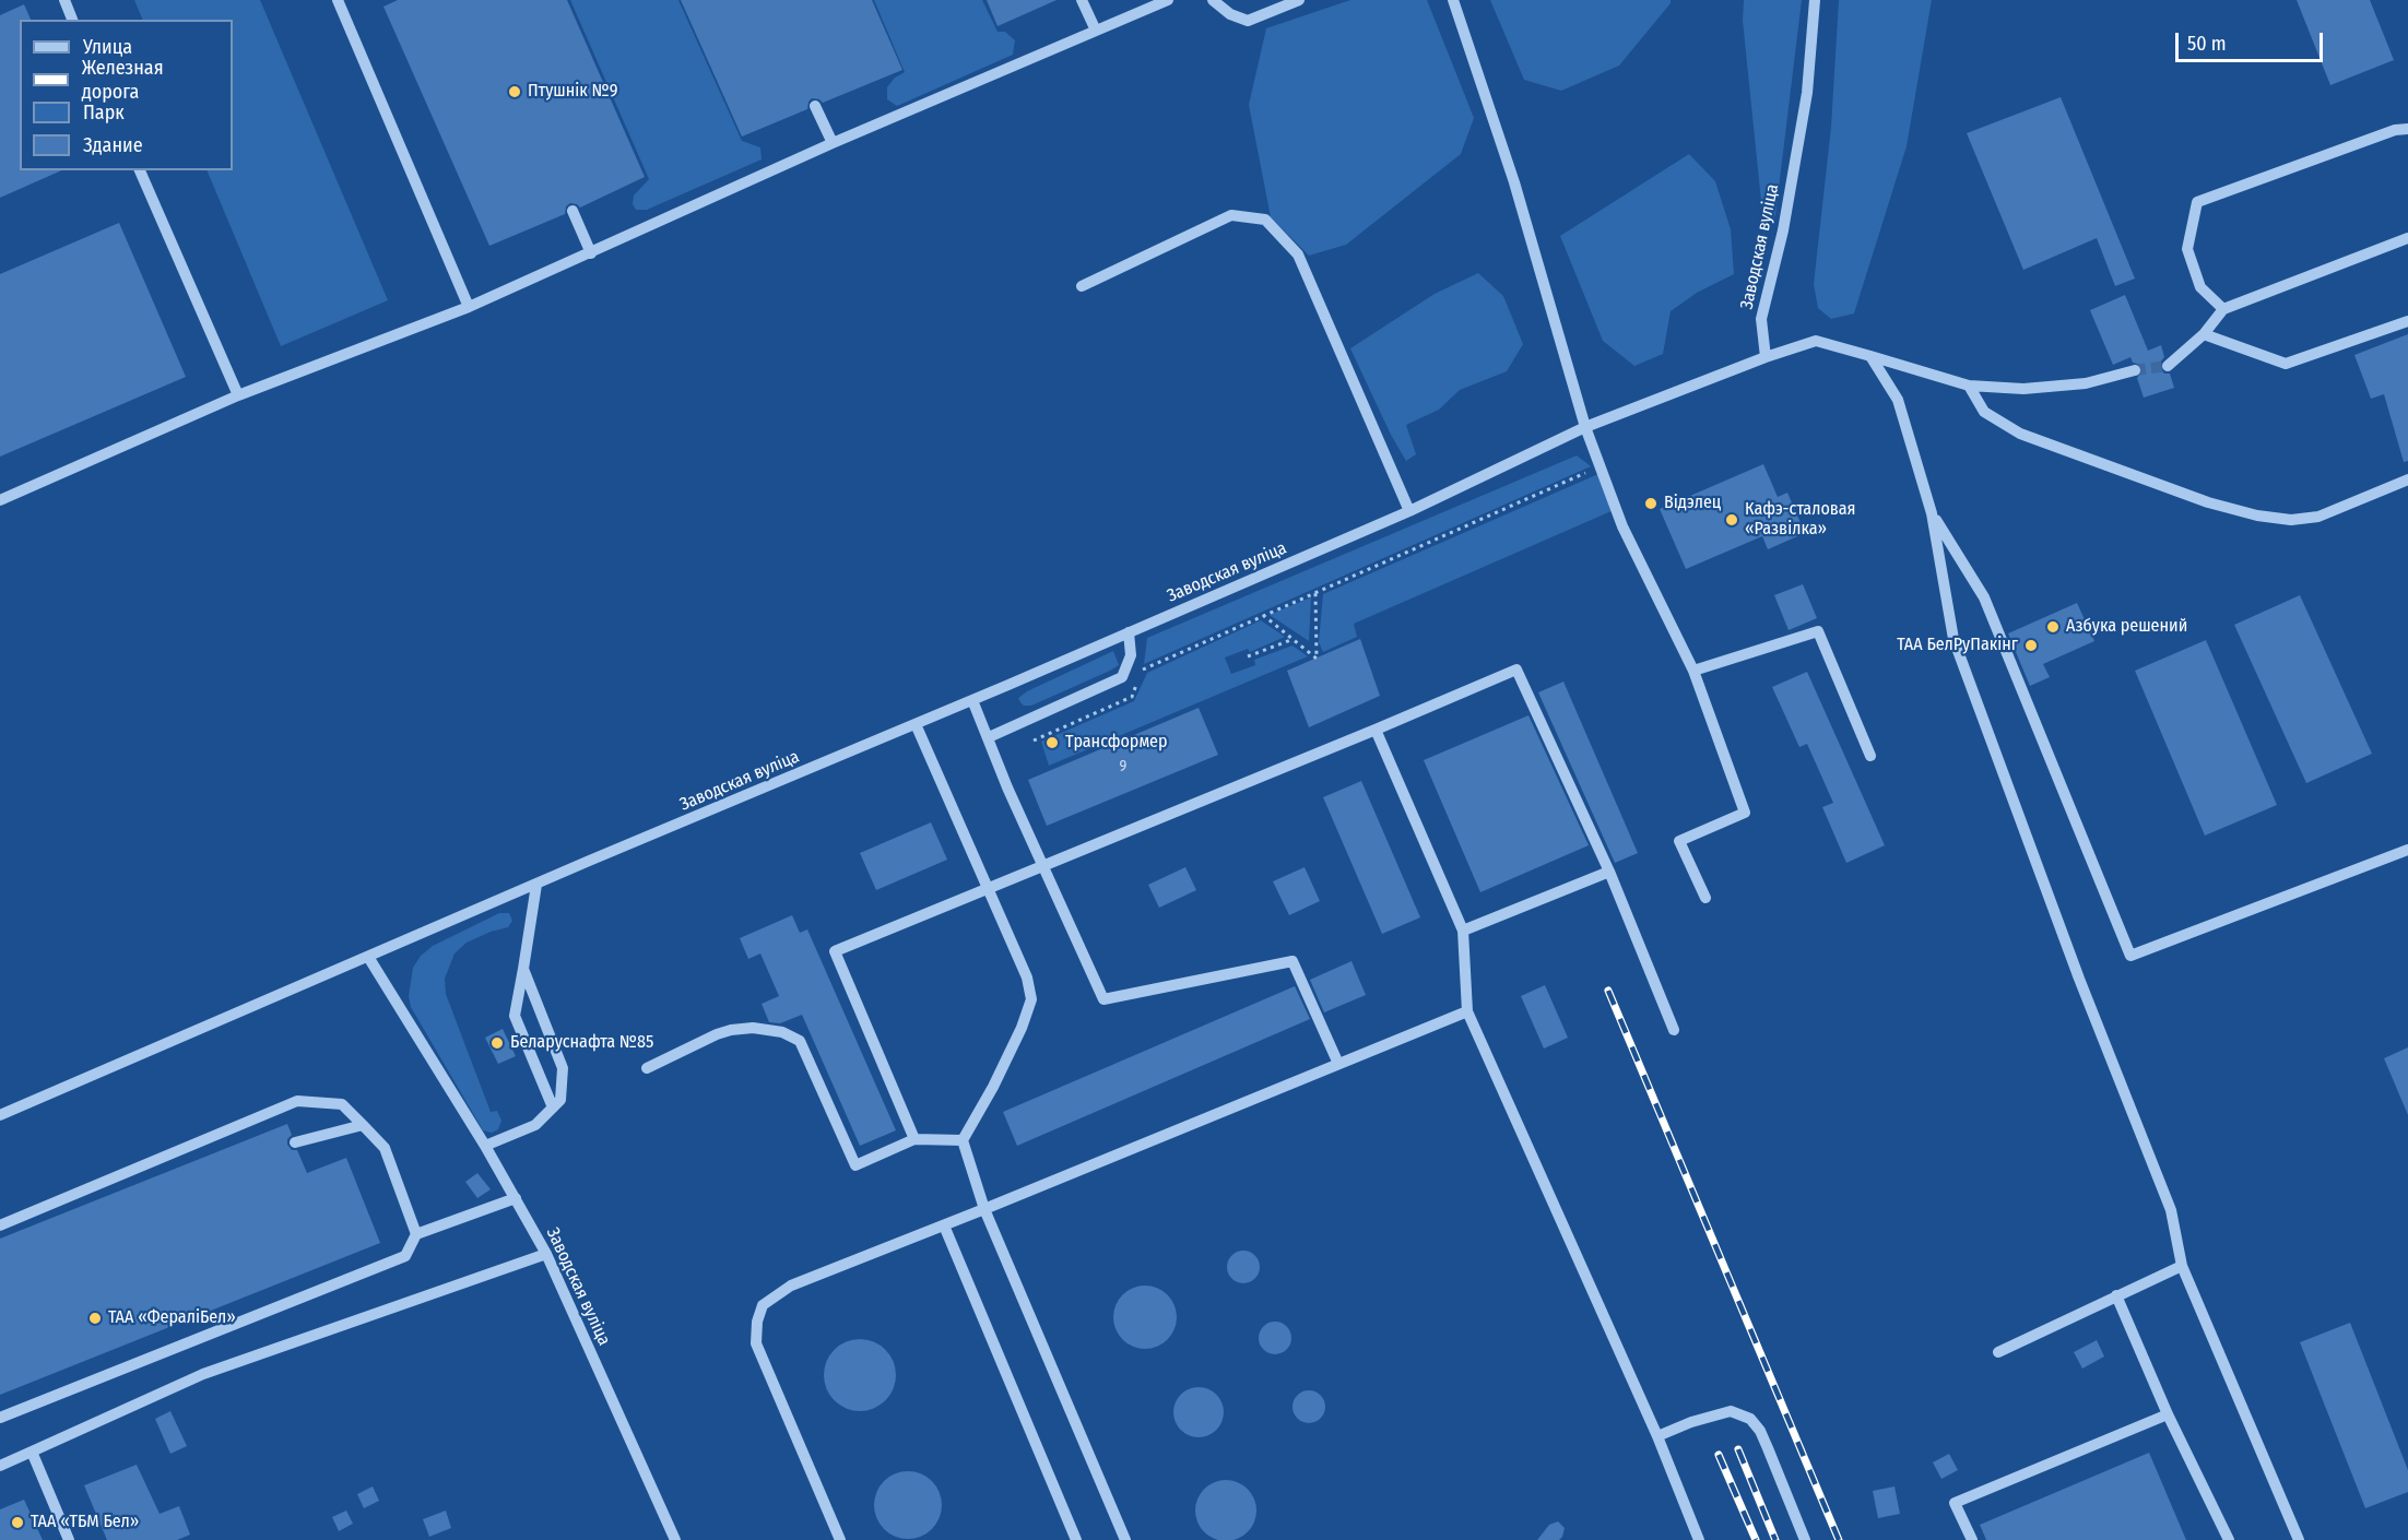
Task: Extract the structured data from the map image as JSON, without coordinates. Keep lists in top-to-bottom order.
{
  "streets": {
    "street": ["Заводская вуліца"]
  },
  "places": [
    "Птушнік №9",
    "Відэлец",
    "Кафэ-сталовая «Развілка»",
    "Азбука решений",
    "ТАА БелРуПакінг",
    "Трансформер",
    "Беларуснафта №85",
    "ТАА «ФераліБел»",
    "ТАА «ТБМ Бел»"
  ],
  "house_numbers": ["9"],
  "legend": [
    "Улица",
    "Железная дорога",
    "Парк",
    "Здание"
  ],
  "scale_bar": "50 m"
}
